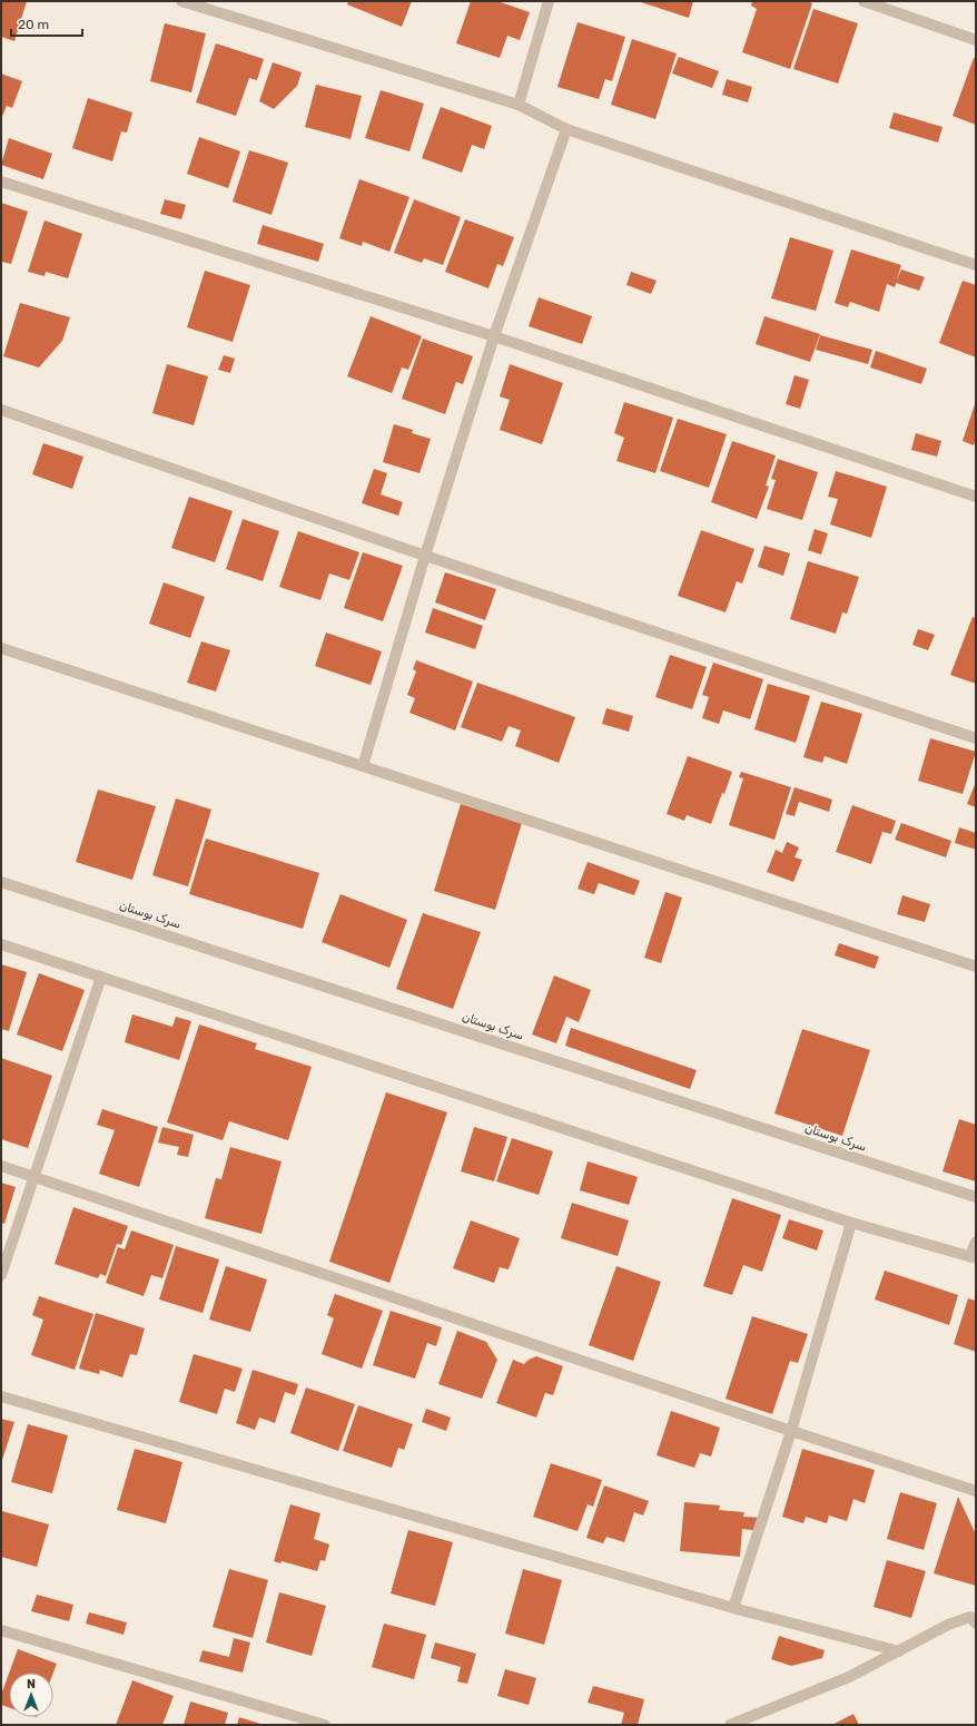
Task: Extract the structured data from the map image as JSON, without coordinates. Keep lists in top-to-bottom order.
{
  "streets": {
    "street": ["سرک بوستان"]
  },
  "scale_bar": "20 m",
  "north": "top"
}
